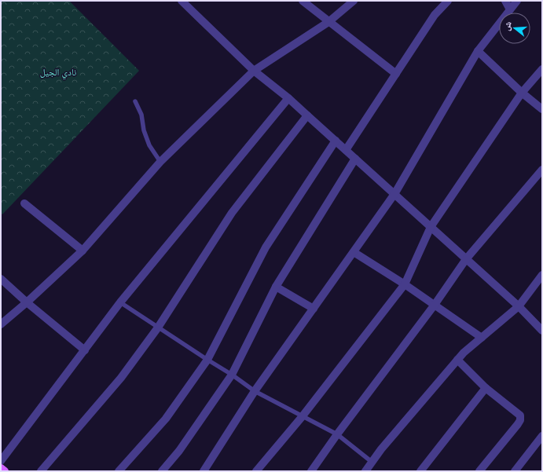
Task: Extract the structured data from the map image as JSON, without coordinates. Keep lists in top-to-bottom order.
{
  "parks": ["نادي الجيل"],
  "north": "left"
}
